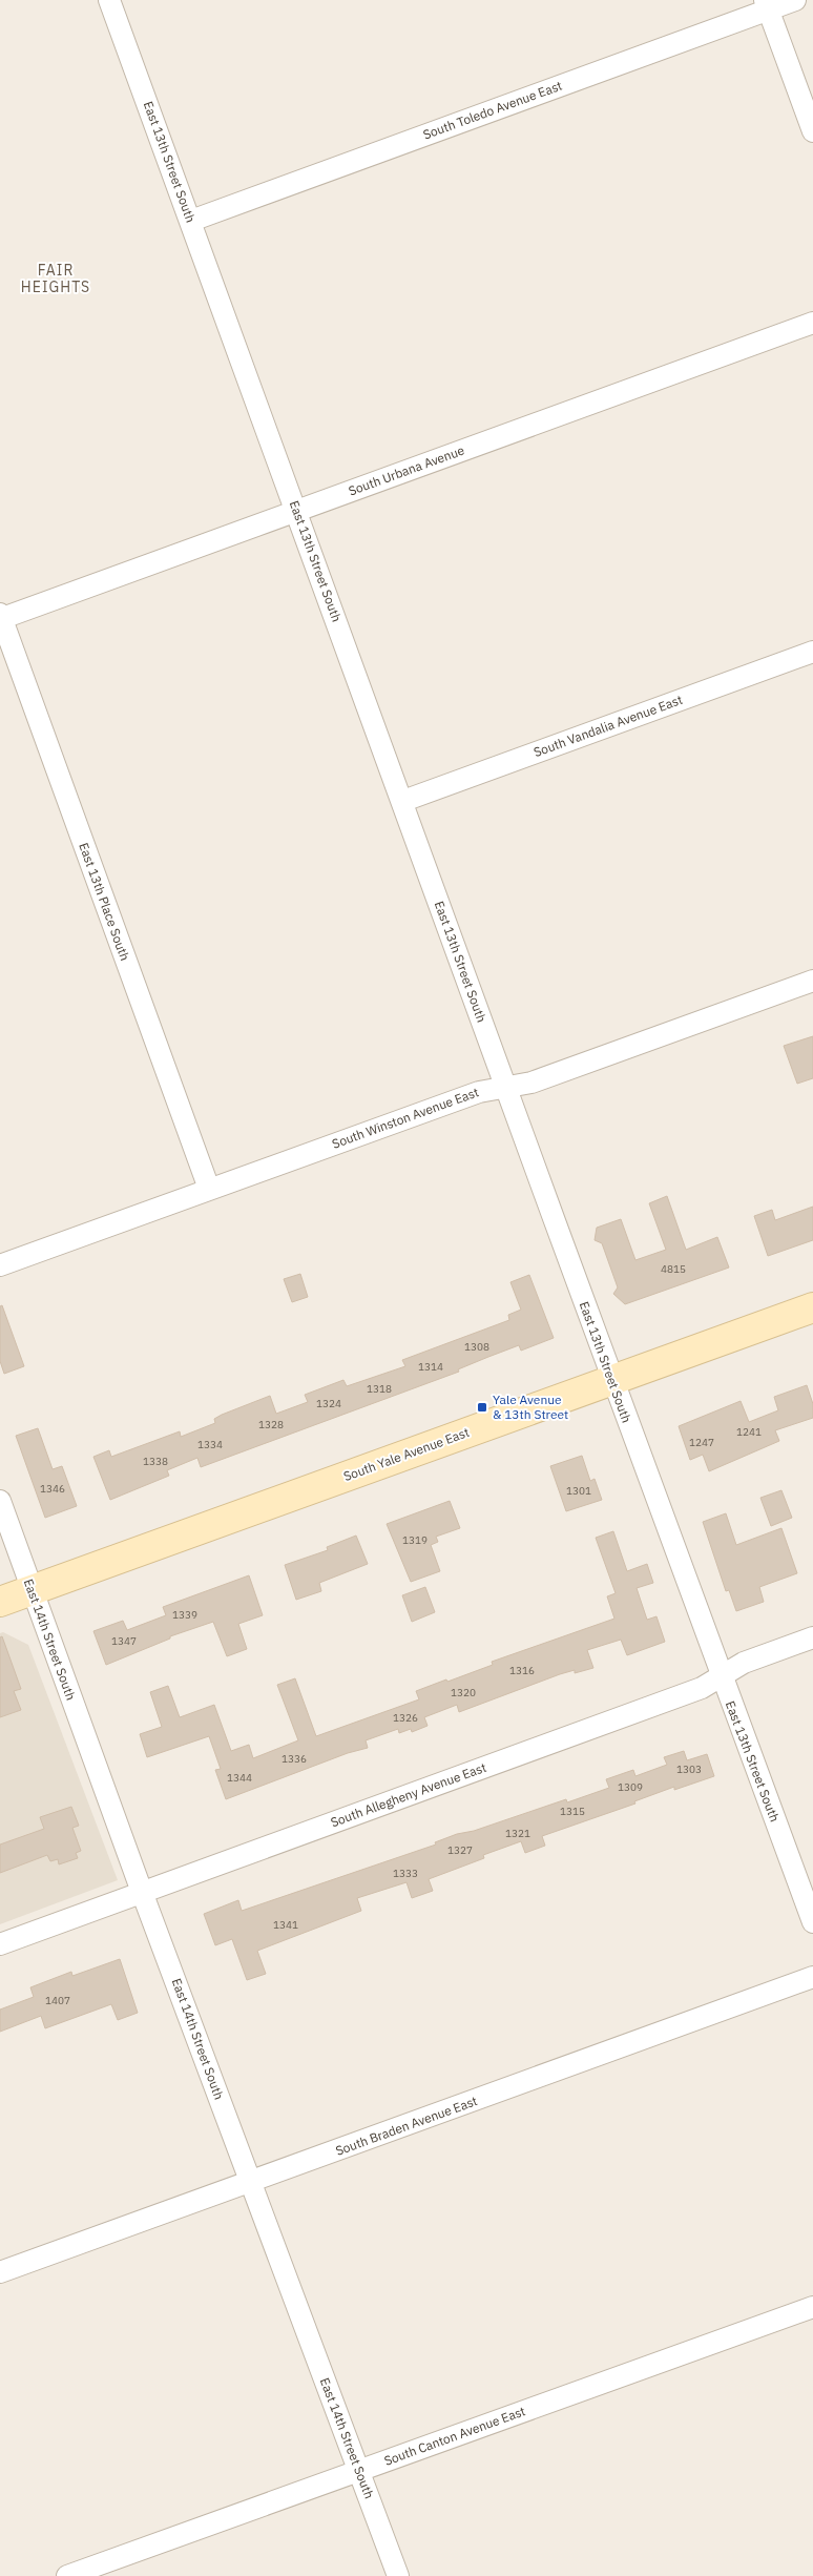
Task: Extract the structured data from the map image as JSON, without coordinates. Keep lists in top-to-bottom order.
{
  "streets": {
    "main road": ["South Yale Avenue East"],
    "street": [
      "South Toledo Avenue East",
      "East 13th Street South",
      "South Urbana Avenue",
      "South Vandalia Avenue East",
      "East 13th Place South",
      "South Winston Avenue East",
      "East 14th Street South",
      "South Allegheny Avenue East",
      "South Braden Avenue East",
      "South Canton Avenue East"
    ]
  },
  "crossings": [
    ["South Toledo Avenue East", "East 13th Street South"],
    ["East 13th Street South", "South Urbana Avenue"],
    ["East 13th Street South", "South Vandalia Avenue East"],
    ["East 13th Street South", "South Winston Avenue East"],
    ["East 13th Street South", "South Yale Avenue East"],
    ["East 13th Street South", "South Allegheny Avenue East"],
    ["South Urbana Avenue", "East 13th Place South"],
    ["East 13th Place South", "South Winston Avenue East"],
    ["South Yale Avenue East", "East 14th Street South"],
    ["East 14th Street South", "South Allegheny Avenue East"],
    ["East 14th Street South", "South Braden Avenue East"],
    ["East 14th Street South", "South Canton Avenue East"]
  ],
  "districts": ["FAIR HEIGHTS"],
  "places": {
    "transit": ["Yale Avenue & 13th Street"]
  },
  "house_numbers": [
    "4815",
    "1308",
    "1314",
    "1318",
    "1324",
    "1328",
    "1241",
    "1247",
    "1334",
    "1338",
    "1346",
    "1301",
    "1319",
    "1339",
    "1347",
    "1316",
    "1320",
    "1326",
    "1336",
    "1303",
    "1344",
    "1309",
    "1315",
    "1321",
    "1327",
    "1333",
    "1341",
    "1407"
  ]
}
